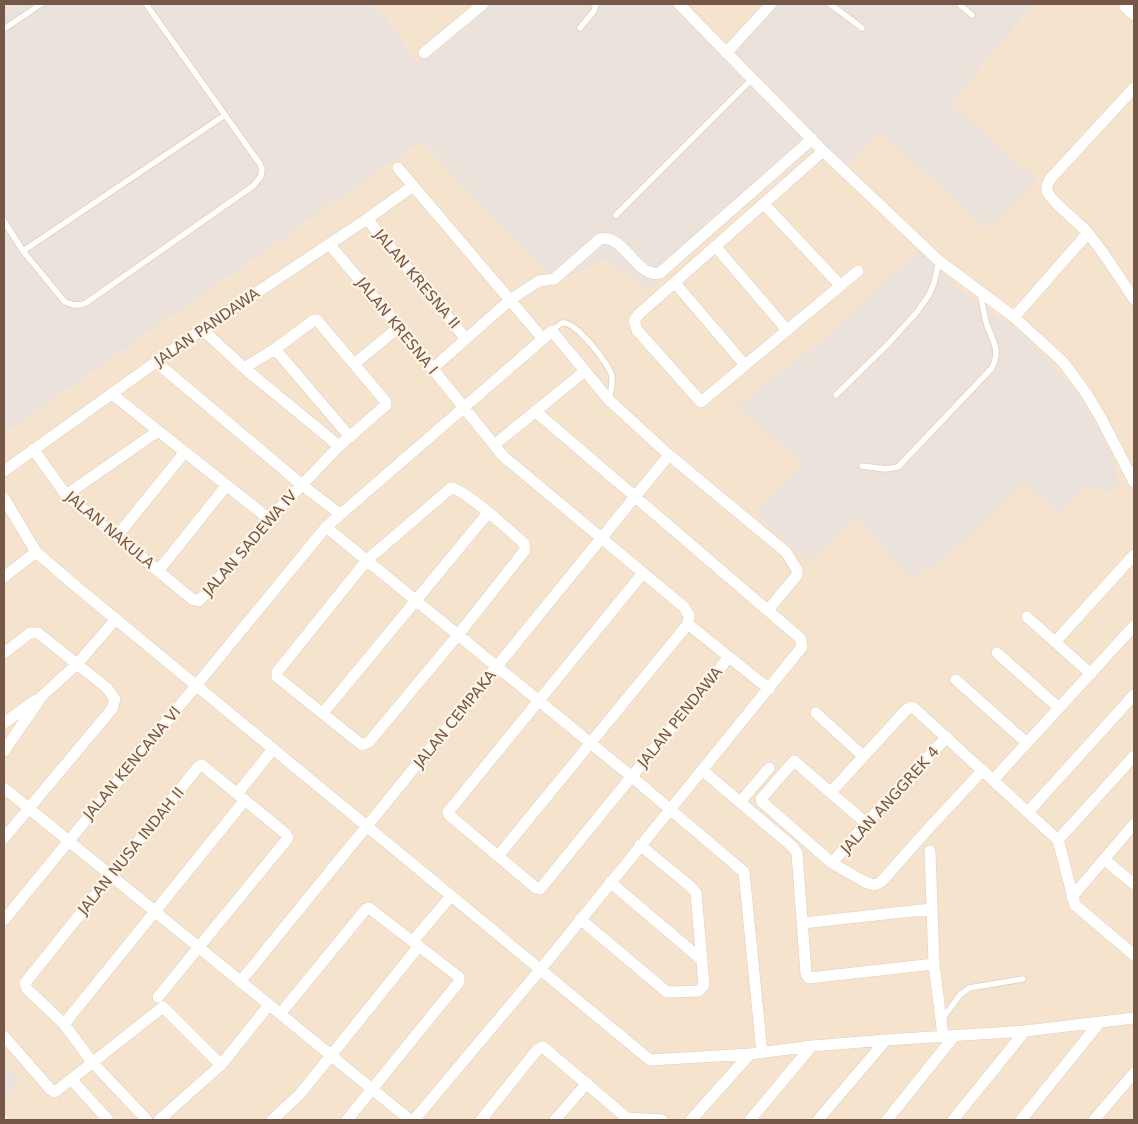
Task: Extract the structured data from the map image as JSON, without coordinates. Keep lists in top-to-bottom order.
{
  "streets": {
    "street": [
      "JALAN KRESNA II",
      "JALAN KRESNA I",
      "JALAN PANDAWA",
      "JALAN NAKULA",
      "JALAN SADEWA IV",
      "JALAN PENDAWA",
      "JALAN CEMPAKA",
      "JALAN KENCANA VI",
      "JALAN ANGGREK 4",
      "JALAN NUSA INDAH II"
    ]
  },
  "crossings": [
    ["JALAN KRESNA II", "JALAN PANDAWA"],
    ["JALAN KRESNA I", "JALAN PANDAWA"],
    ["JALAN KRESNA I", "JALAN PENDAWA"],
    ["JALAN KRESNA I", "JALAN CEMPAKA"],
    ["JALAN KRESNA I", "JALAN KENCANA VI"],
    ["JALAN PANDAWA", "JALAN NAKULA"],
    ["JALAN NAKULA", "JALAN SADEWA IV"]
  ]
}
